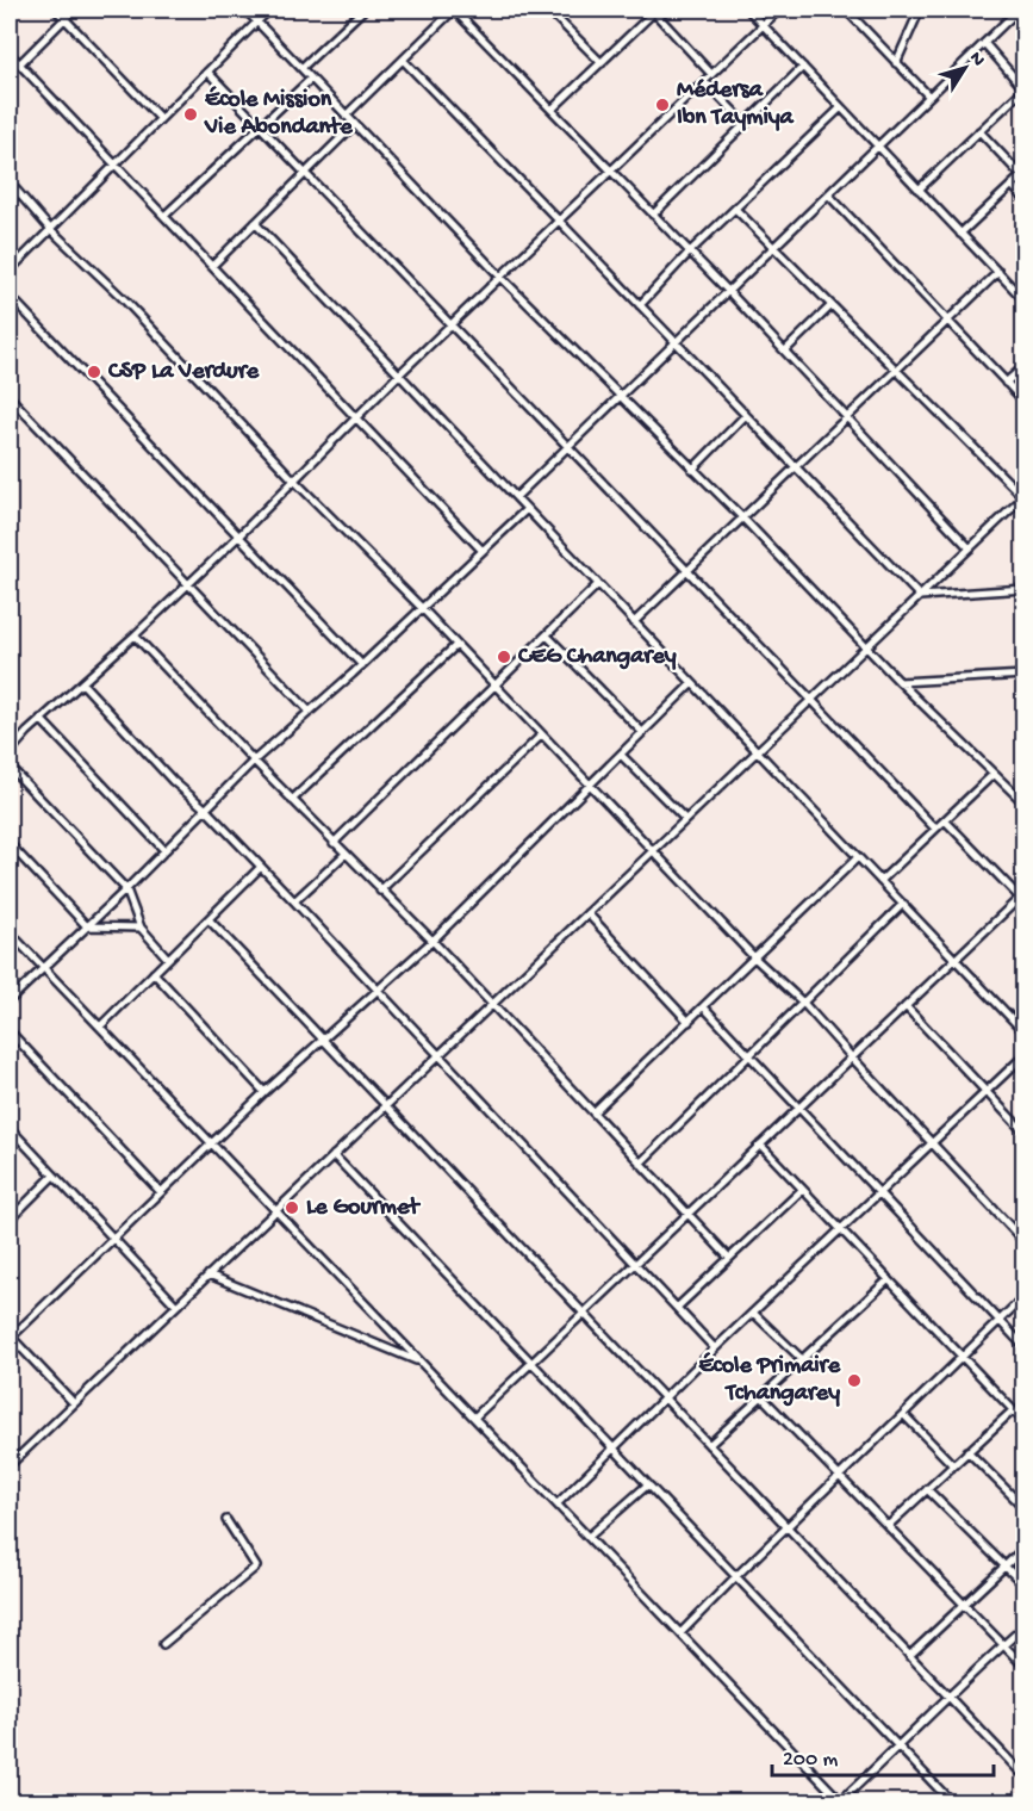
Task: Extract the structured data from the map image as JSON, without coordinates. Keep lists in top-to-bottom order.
{
  "places": [
    "Médersa Ibn Taymiya",
    "École Mission Vie Abondante",
    "CSP La Verdure",
    "CEG Changarey",
    "Le Gourmet",
    "École Primaire Tchangarey"
  ],
  "scale_bar": "200 m",
  "north": "top right"
}
